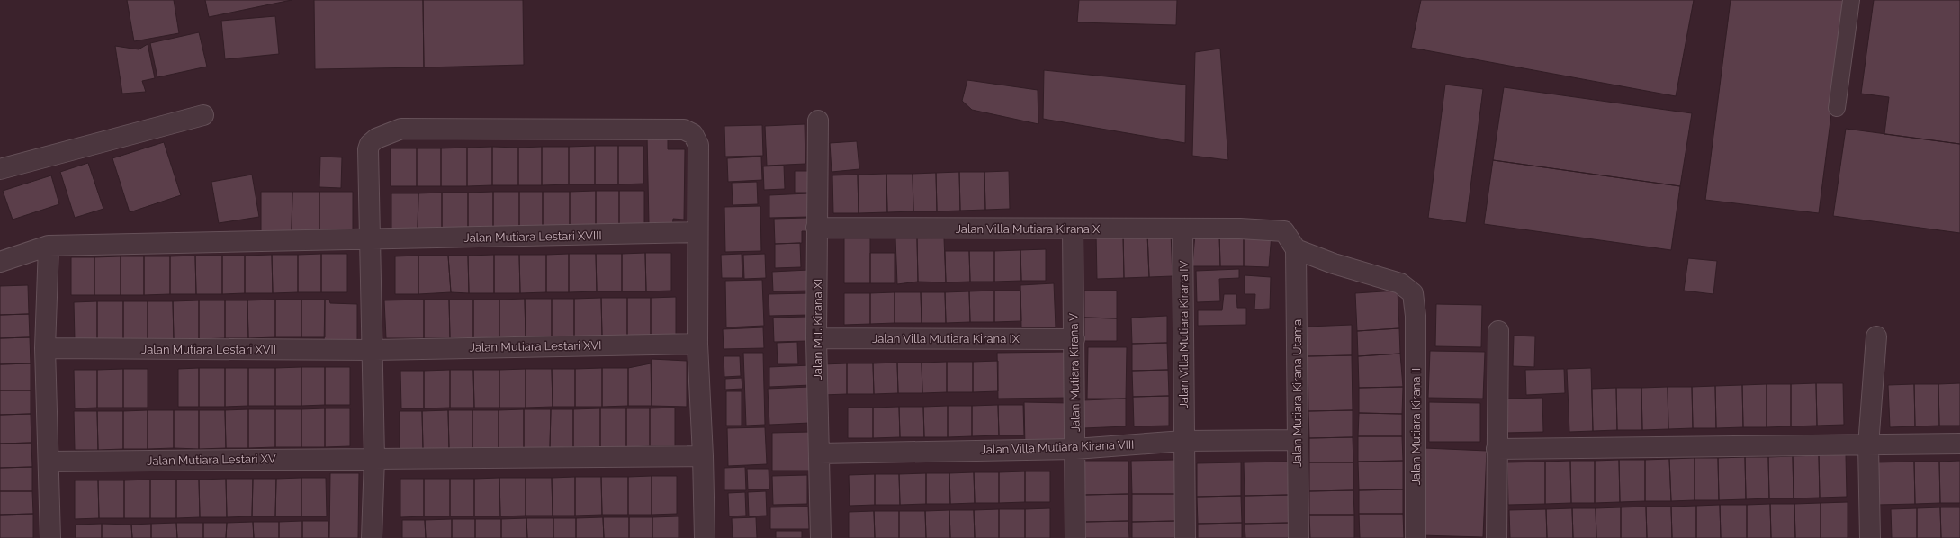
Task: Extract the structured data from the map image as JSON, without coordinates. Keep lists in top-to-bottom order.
{
  "streets": {
    "street": [
      "Jalan Villa Mutiara Kirana X",
      "Jalan Mutiara Lestari XVIII",
      "Jalan M.T. Kirana XI",
      "Jalan Villa Mutiara Kirana IV",
      "Jalan Villa Mutiara Kirana IX",
      "Jalan Mutiara Lestari XVI",
      "Jalan Mutiara Lestari XVII",
      "Jalan Mutiara Kirana V",
      "Jalan Mutiara Kirana Utama",
      "Jalan Mutiara Kirana II",
      "Jalan Villa Mutiara Kirana VIII",
      "Jalan Mutiara Lestari XV"
    ]
  },
  "crossings": [
    ["Jalan Villa Mutiara Kirana X", "Jalan M.T. Kirana XI"],
    ["Jalan Villa Mutiara Kirana X", "Jalan Villa Mutiara Kirana IV"],
    ["Jalan Villa Mutiara Kirana X", "Jalan Mutiara Kirana V"],
    ["Jalan Villa Mutiara Kirana X", "Jalan Mutiara Kirana Utama"],
    ["Jalan Villa Mutiara Kirana X", "Jalan Mutiara Kirana II"],
    ["Jalan M.T. Kirana XI", "Jalan Villa Mutiara Kirana IX"],
    ["Jalan M.T. Kirana XI", "Jalan Villa Mutiara Kirana VIII"],
    ["Jalan Villa Mutiara Kirana IV", "Jalan Villa Mutiara Kirana VIII"],
    ["Jalan Villa Mutiara Kirana IX", "Jalan Mutiara Kirana V"],
    ["Jalan Mutiara Lestari XVI", "Jalan Mutiara Lestari XVII"],
    ["Jalan Mutiara Kirana V", "Jalan Villa Mutiara Kirana VIII"],
    ["Jalan Mutiara Kirana Utama", "Jalan Mutiara Kirana II"],
    ["Jalan Mutiara Kirana Utama", "Jalan Villa Mutiara Kirana VIII"]
  ]
}
